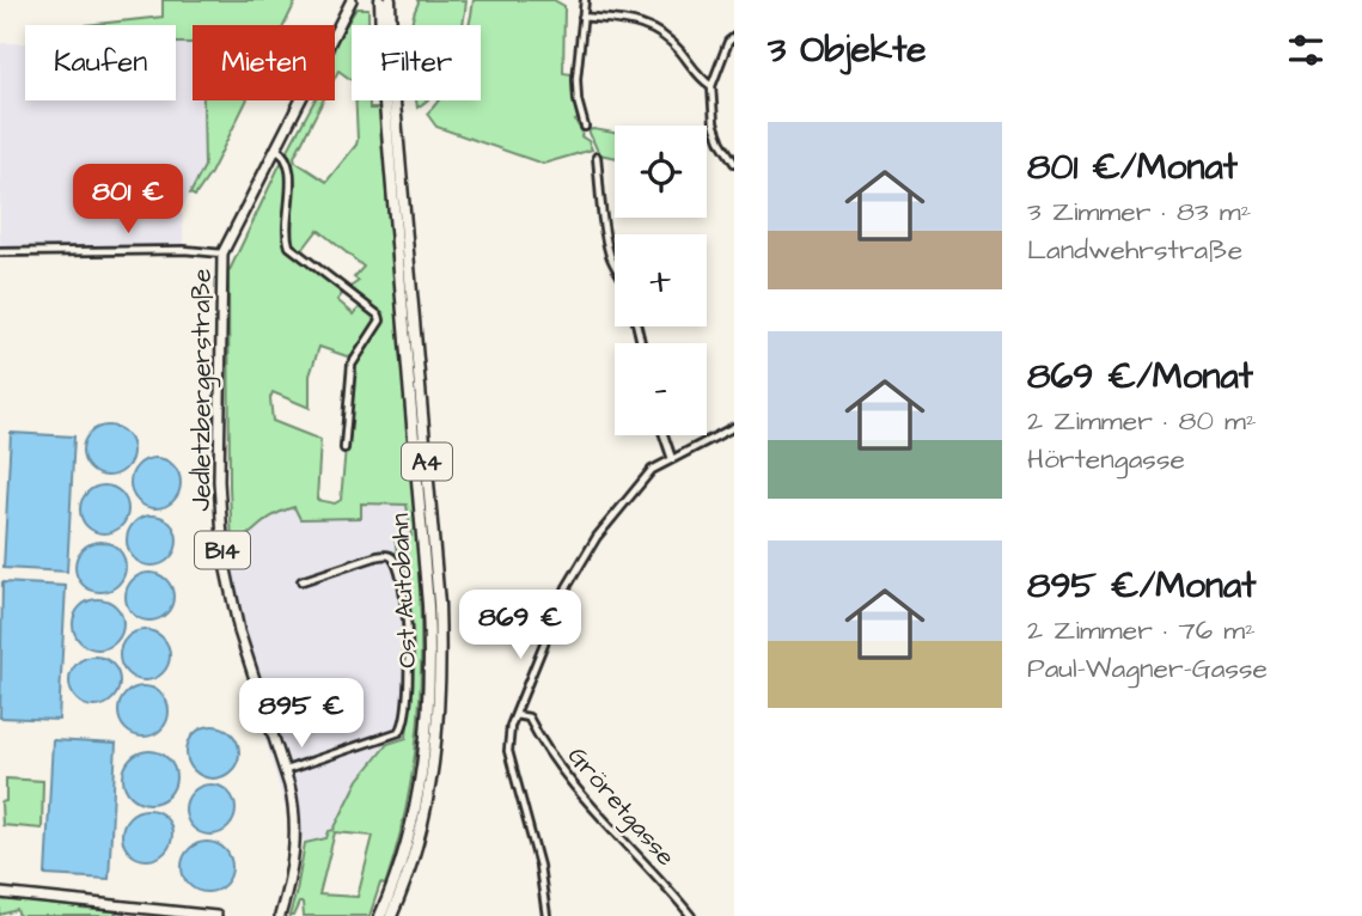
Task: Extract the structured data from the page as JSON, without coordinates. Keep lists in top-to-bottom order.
{
  "streets": {
    "highway": ["A4", "Ost Autobahn"],
    "main road": ["Jedletzbergerstraße", "B14"],
    "street": ["Gröretgasse"]
  },
  "crossings": [
    ["Jedletzbergerstraße", "B14"],
    ["A4", "Ost Autobahn"]
  ],
  "page": {
    "heading": "3 Objekte",
    "chip": ["Kaufen", "Mieten", "Filter"],
    "list": [
      {
        "name": "801 €/Monat",
        "note": "3 Zimmer · 83 m² · Landwehrstraße"
      },
      {
        "name": "869 €/Monat",
        "note": "2 Zimmer · 80 m² · Hörtengasse"
      },
      {
        "name": "895 €/Monat",
        "note": "2 Zimmer · 76 m² · Paul-Wagner-Gasse"
      }
    ],
    "map_buttons": ["+", "−"],
    "price": ["801 €", "869 €", "895 €"]
  }
}
